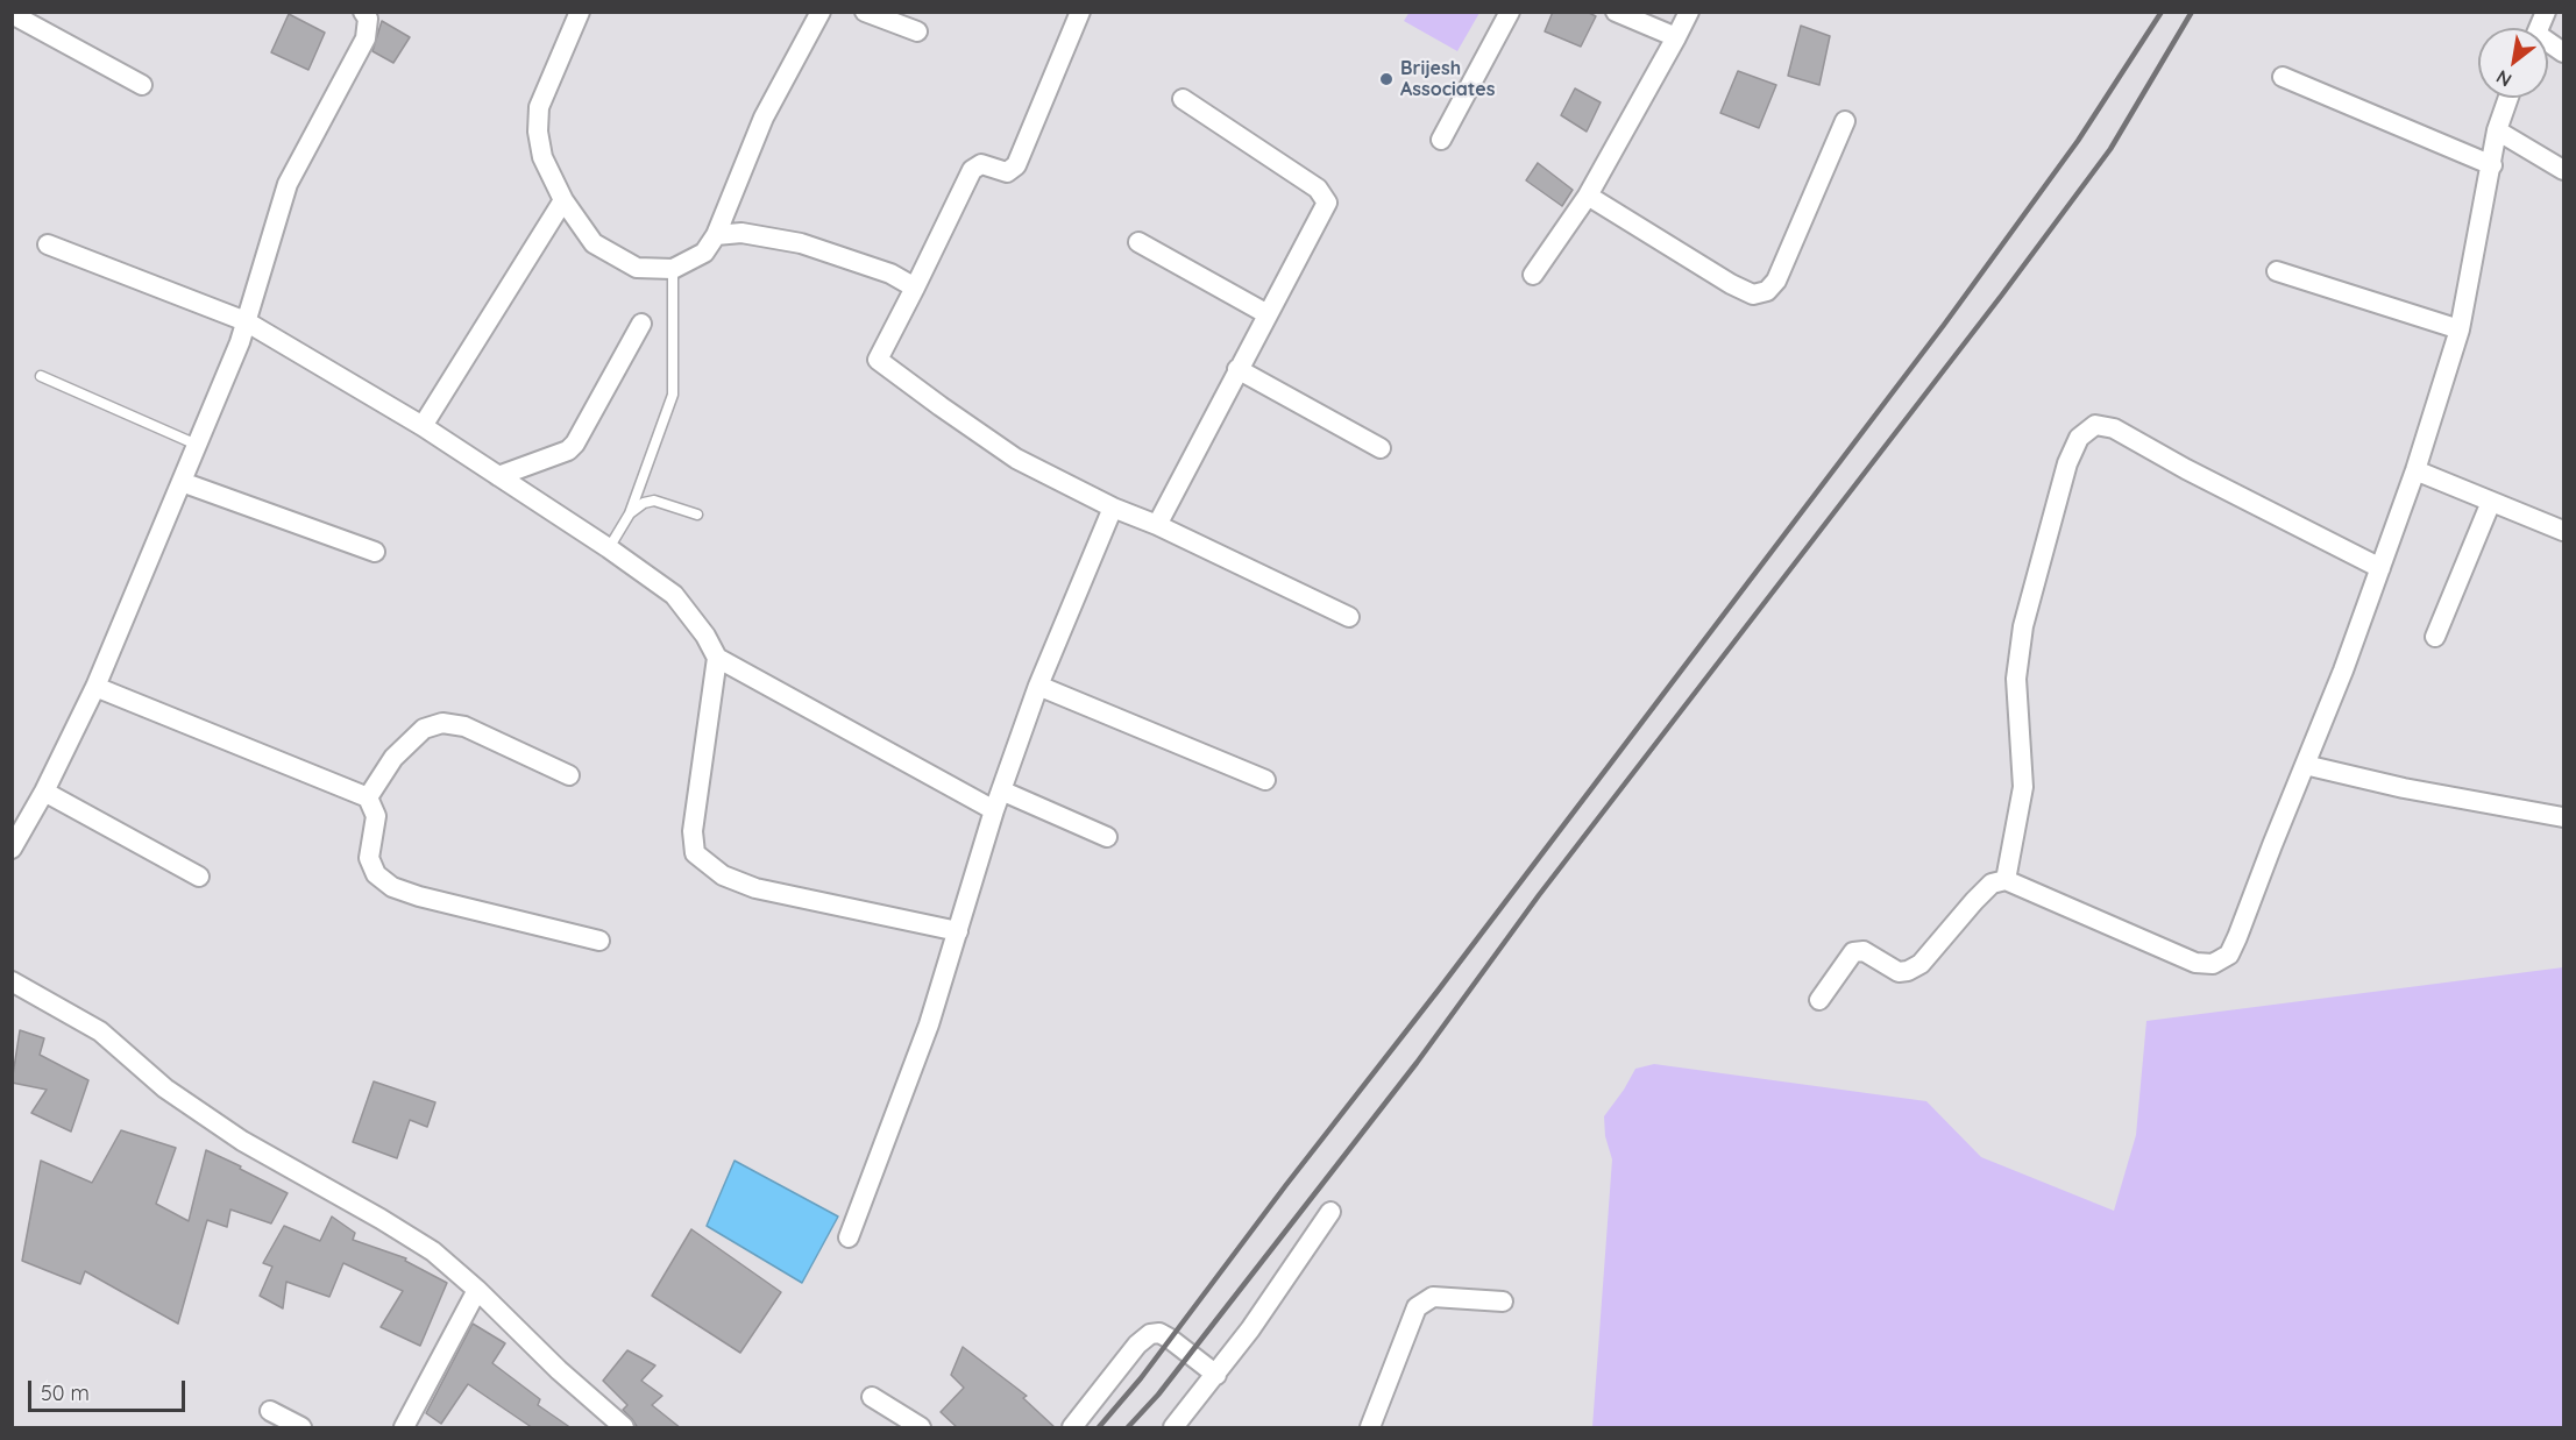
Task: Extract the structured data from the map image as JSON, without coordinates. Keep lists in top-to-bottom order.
{
  "places": ["Brijesh Associates"],
  "scale_bar": "50 m",
  "north": "bottom left"
}
